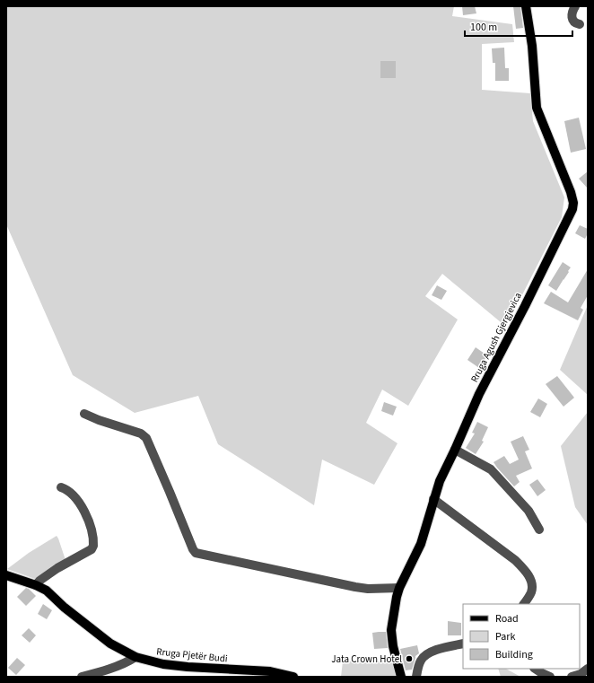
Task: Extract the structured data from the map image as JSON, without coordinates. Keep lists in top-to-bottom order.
{
  "streets": {
    "main road": ["Rruga Agush Gjergjevica", "Rruga Pjetër Budi"]
  },
  "places": ["Jata Crown Hotel"],
  "legend": ["Road", "Park", "Building"],
  "scale_bar": "100 m"
}
